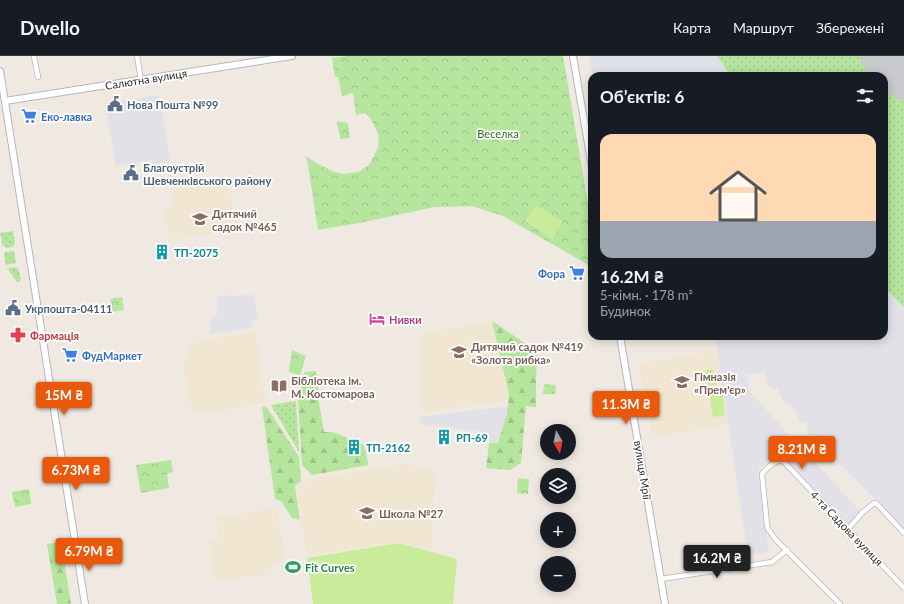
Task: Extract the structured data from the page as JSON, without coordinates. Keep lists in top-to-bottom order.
{
  "streets": {
    "street": ["Салютна вулиця", "вулиця Мрії", "4-та Садова вулиця"]
  },
  "parks": ["Веселка"],
  "places": {
    "public building": ["Нова Пошта №99", "Благоустрій Шевченківського району", "Укрпошта-04111"],
    "supermarket": ["Еко-лавка", "Фора", "ФудМаркет"],
    "school or university": [
      "Дитячий садок №465",
      "Дитячий садок №419 «Золота рибка»",
      "Гімназія «Прем'єр»",
      "Школа №27"
    ],
    "building": ["ТП-2075", "РП-69", "ТП-2162"],
    "hotel": ["Нивки"],
    "pharmacy": ["Фармація"],
    "library": ["Бібліотека ім. М. Костомарова"],
    "sports": ["Fit Curves"]
  },
  "north": "bottom",
  "page": {
    "header": "Dwello",
    "nav": ["Карта", "Маршрут", "Збережені"],
    "heading": "Об’єктів: 6",
    "list": [
      {
        "name": "16.2M ₴",
        "note": "5-кімн. · 178 m² · Будинок"
      }
    ],
    "price": [
      "15M ₴",
      "11.3M ₴",
      "8.21M ₴",
      "6.73M ₴",
      "6.79M ₴",
      "16.2M ₴"
    ],
    "map_buttons": ["+", "−"]
  }
}
